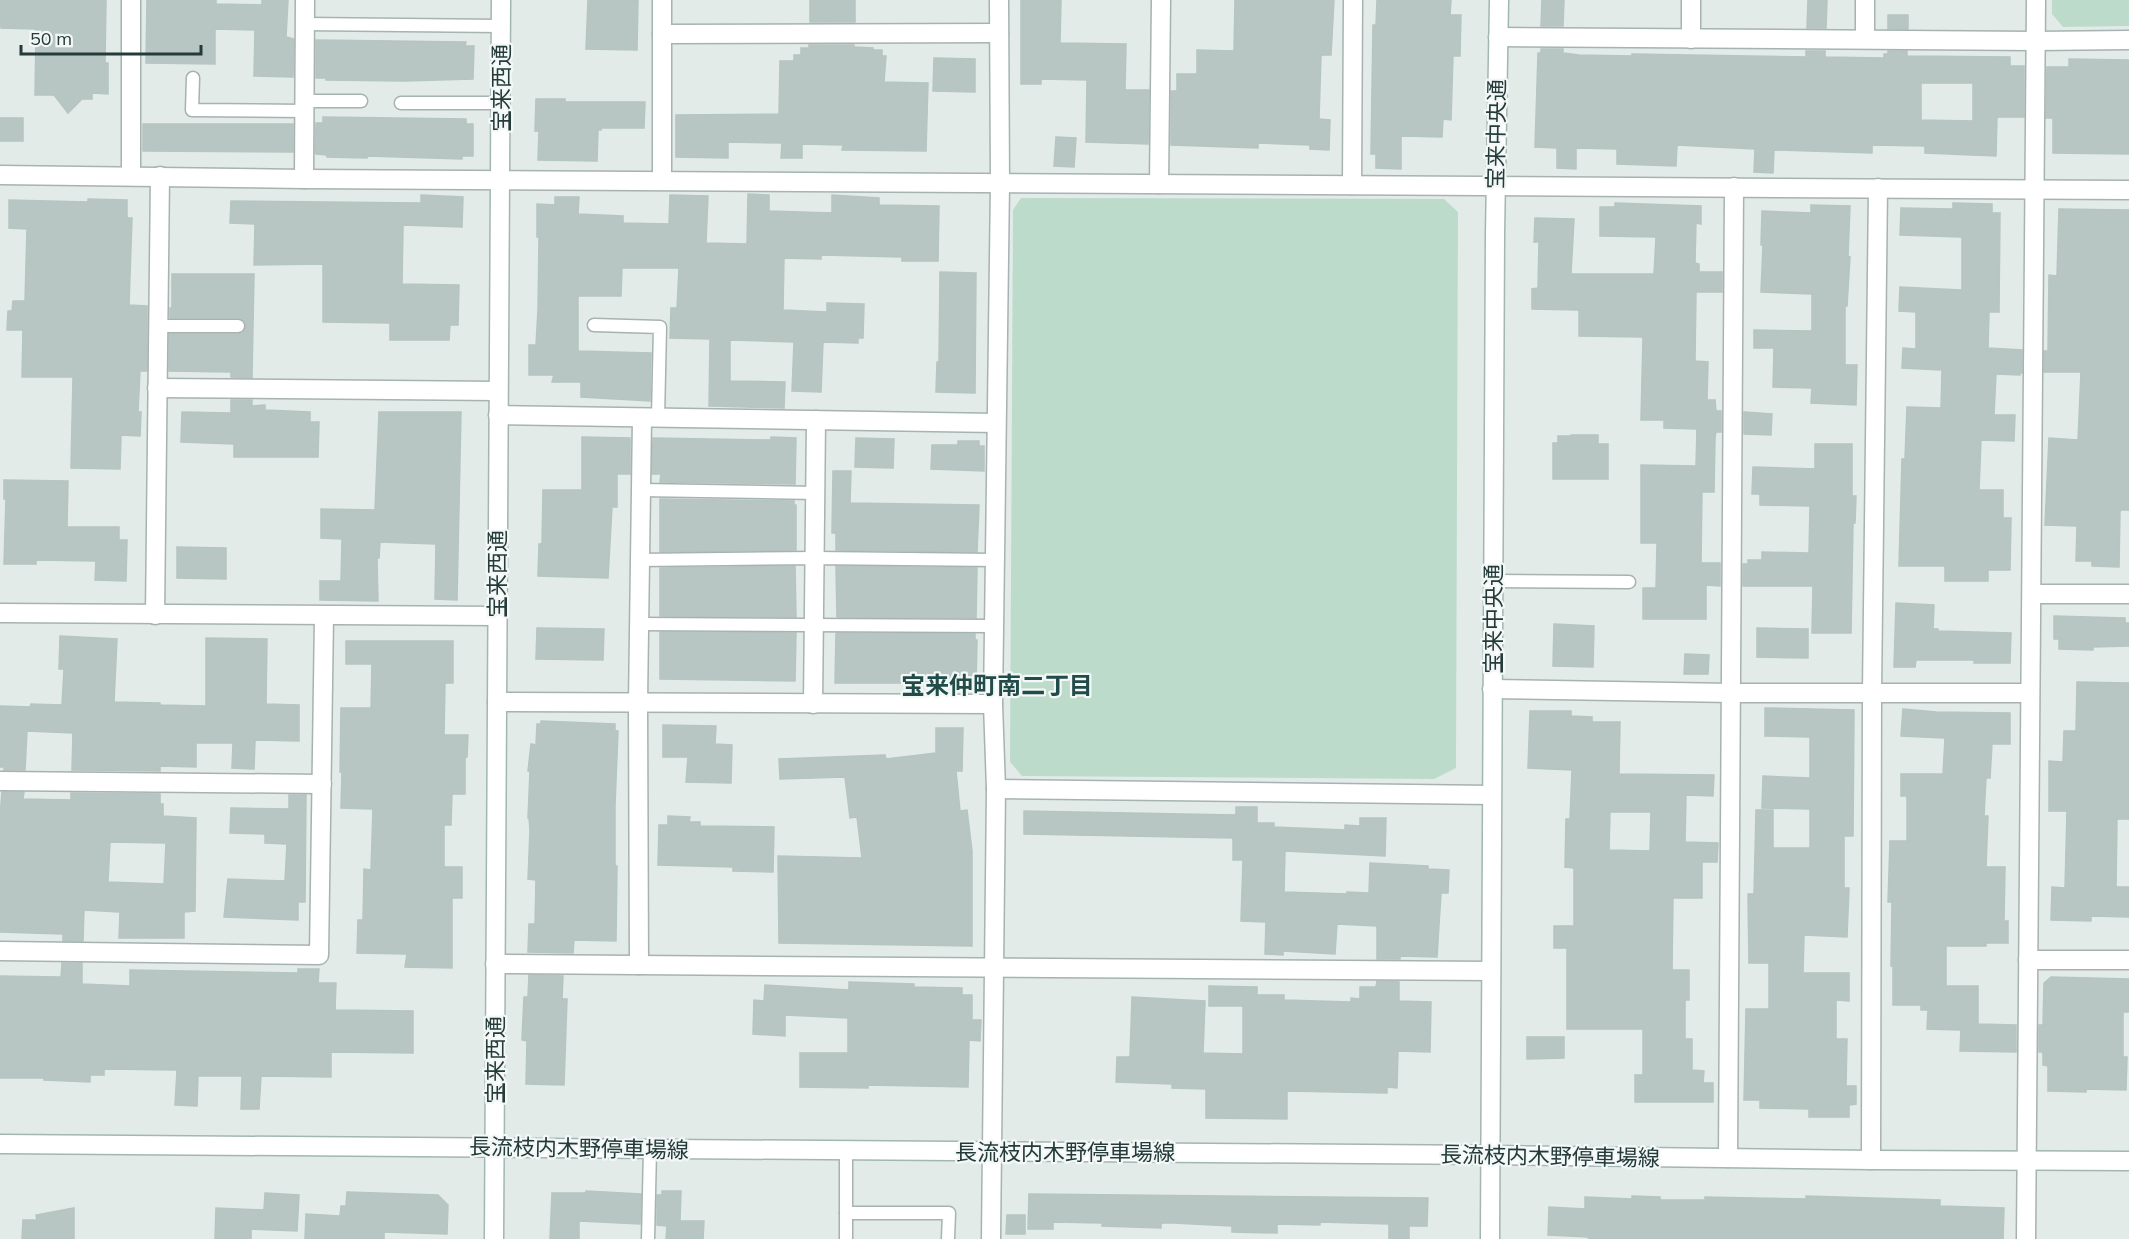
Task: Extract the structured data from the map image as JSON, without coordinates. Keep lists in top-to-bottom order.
{
  "streets": {
    "street": ["宝来西通", "宝来中央通", "長流枝内木野停車場線"]
  },
  "crossings": [
    ["宝来西通", "長流枝内木野停車場線"],
    ["宝来中央通", "長流枝内木野停車場線"]
  ],
  "districts": ["宝来仲町南二丁目"],
  "scale_bar": "50 m"
}
